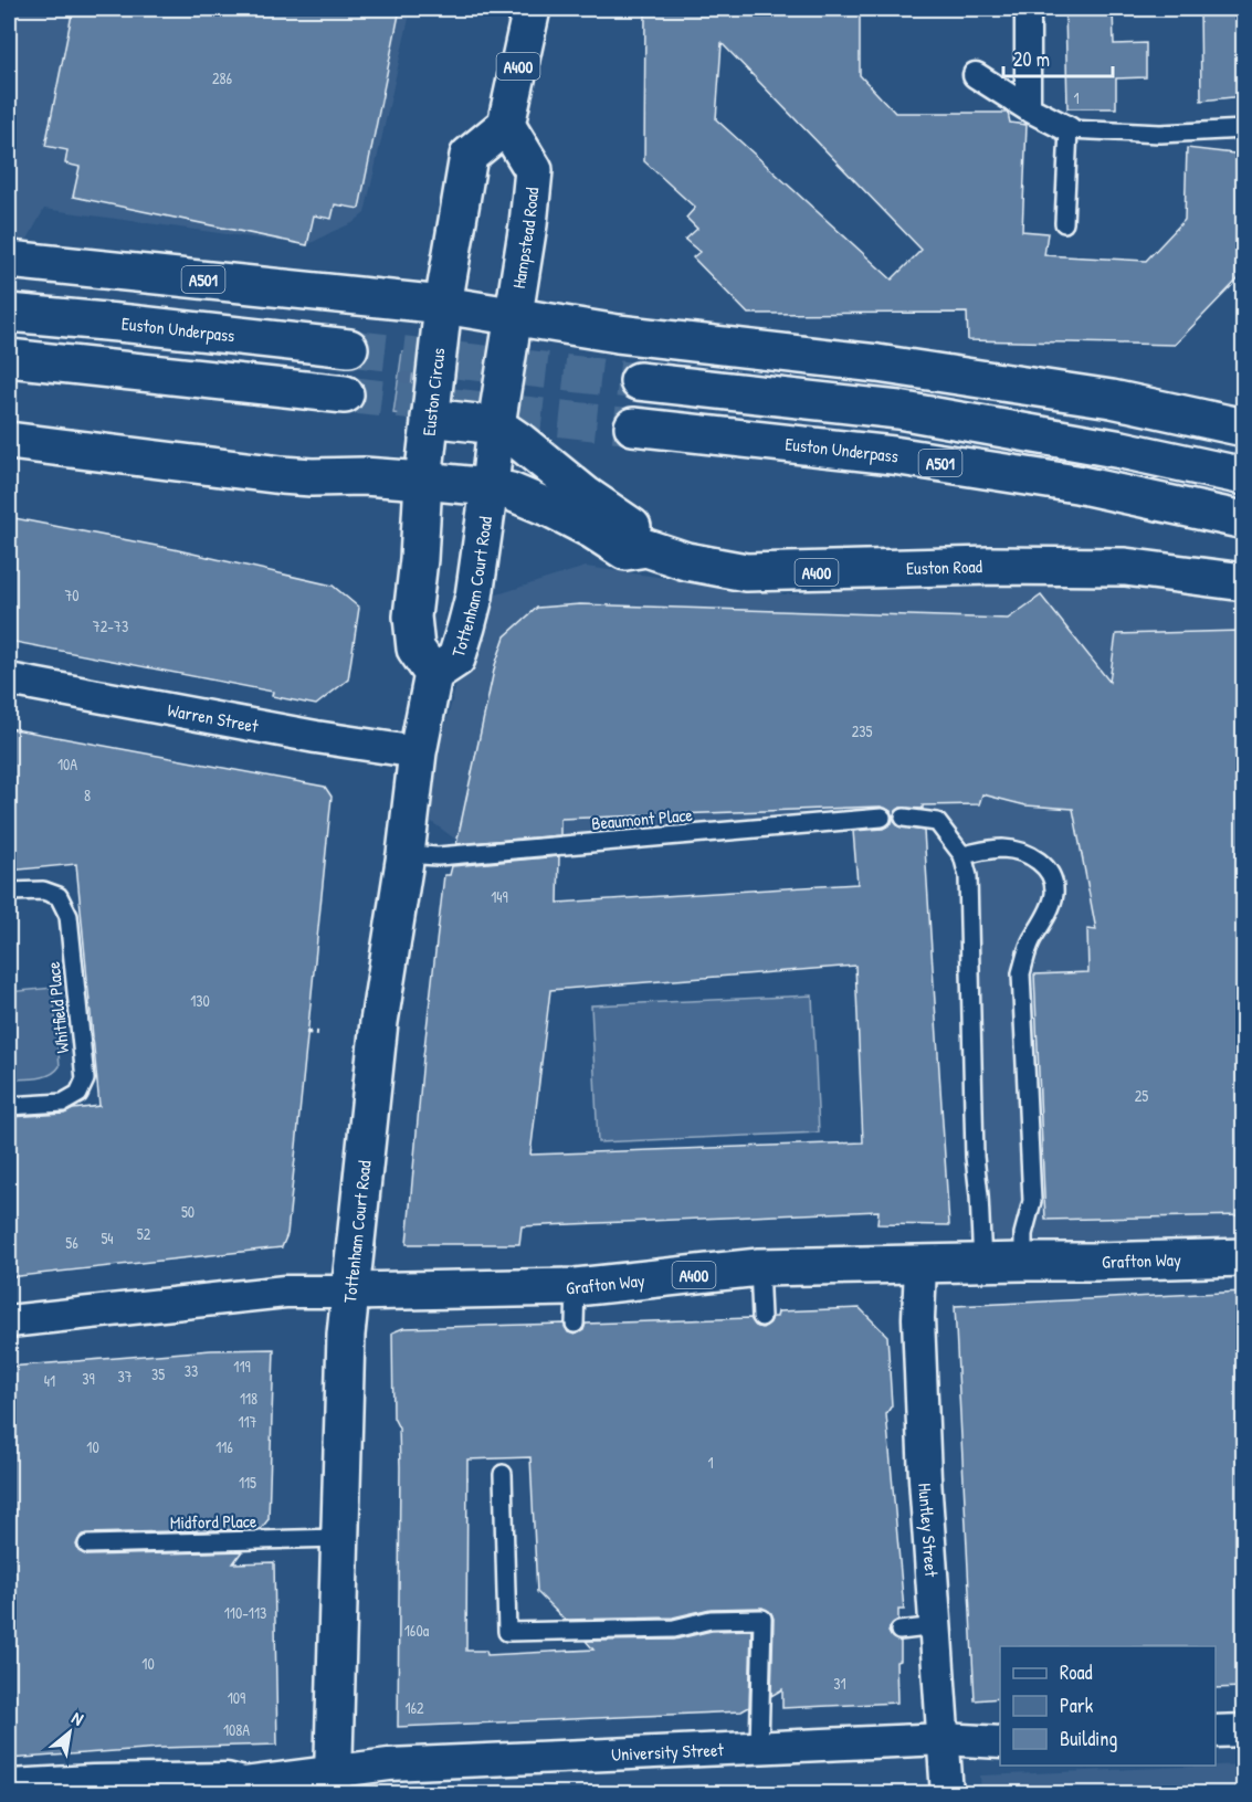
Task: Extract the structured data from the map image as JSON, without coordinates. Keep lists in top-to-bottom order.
{
  "streets": {
    "main road": [
      "A400",
      "Hampstead Road",
      "A501",
      "Euston Underpass",
      "Euston Circus",
      "Euston Road",
      "Tottenham Court Road",
      "Grafton Way"
    ],
    "street": ["Warren Street", "Huntley Street", "University Street"],
    "lane": ["Beaumont Place", "Whitfield Place", "Midford Place"]
  },
  "crossings": [
    ["A400", "Hampstead Road"],
    ["Hampstead Road", "A501"],
    ["A501", "Euston Circus"],
    ["Euston Circus", "Euston Road"],
    ["Euston Circus", "Tottenham Court Road"],
    ["Euston Road", "Tottenham Court Road"],
    ["Tottenham Court Road", "Warren Street"],
    ["Tottenham Court Road", "Beaumont Place"],
    ["Tottenham Court Road", "Grafton Way"],
    ["Tottenham Court Road", "Midford Place"],
    ["Tottenham Court Road", "University Street"],
    ["Grafton Way", "Huntley Street"],
    ["Huntley Street", "University Street"]
  ],
  "house_numbers": [
    "286",
    "1",
    "70",
    "72-73",
    "235",
    "10A",
    "8",
    "149",
    "130",
    "25",
    "50",
    "52",
    "54",
    "56",
    "119",
    "33",
    "35",
    "37",
    "39",
    "41",
    "118",
    "117",
    "10",
    "116",
    "1",
    "115",
    "110-113",
    "160a",
    "10",
    "31",
    "109",
    "162",
    "108A"
  ],
  "legend": ["Road", "Park", "Building"],
  "scale_bar": "20 m",
  "north": "top right"
}
